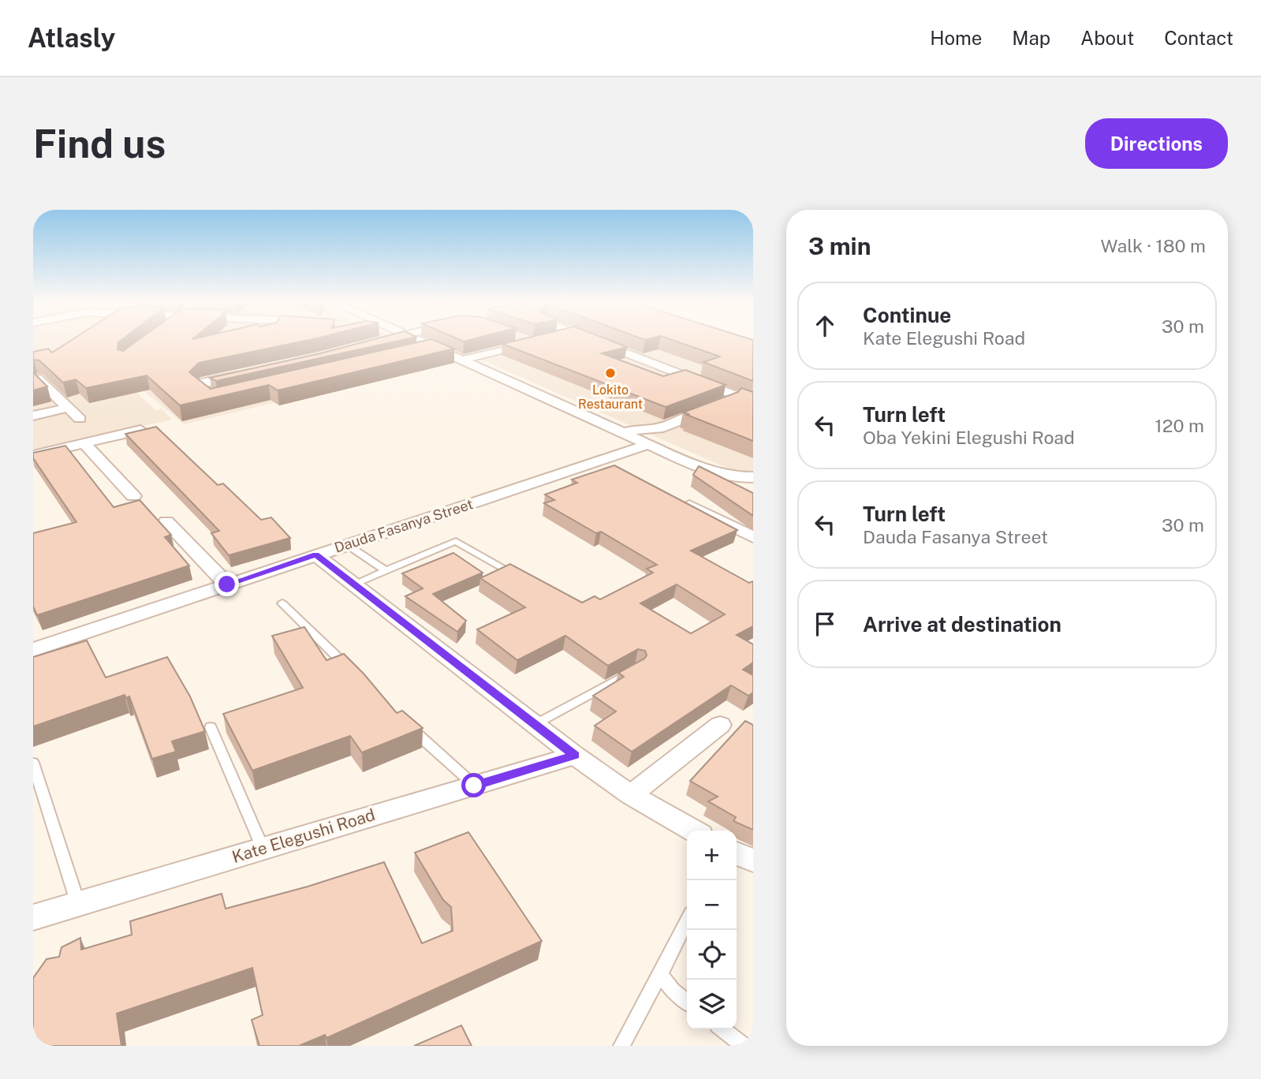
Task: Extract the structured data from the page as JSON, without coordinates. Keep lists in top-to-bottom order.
{
  "streets": {
    "street": ["Dauda Fasanya Street", "Kate Elegushi Road"]
  },
  "places": ["Lokito Restaurant"],
  "page": {
    "header": "Atlasly",
    "nav": [
      "Home",
      "Map",
      "About",
      "Contact"
    ],
    "buttons": "Directions",
    "title": "Find us",
    "heading": ["3 min", "Walk · 180 m"],
    "list": [
      ["Continue", "Kate Elegushi Road", "30 m"],
      ["Turn left", "Oba Yekini Elegushi Road", "120 m"],
      ["Turn left", "Dauda Fasanya Street", "30 m"],
      "Arrive at destination"
    ],
    "map_buttons": ["+", "−"]
  }
}
